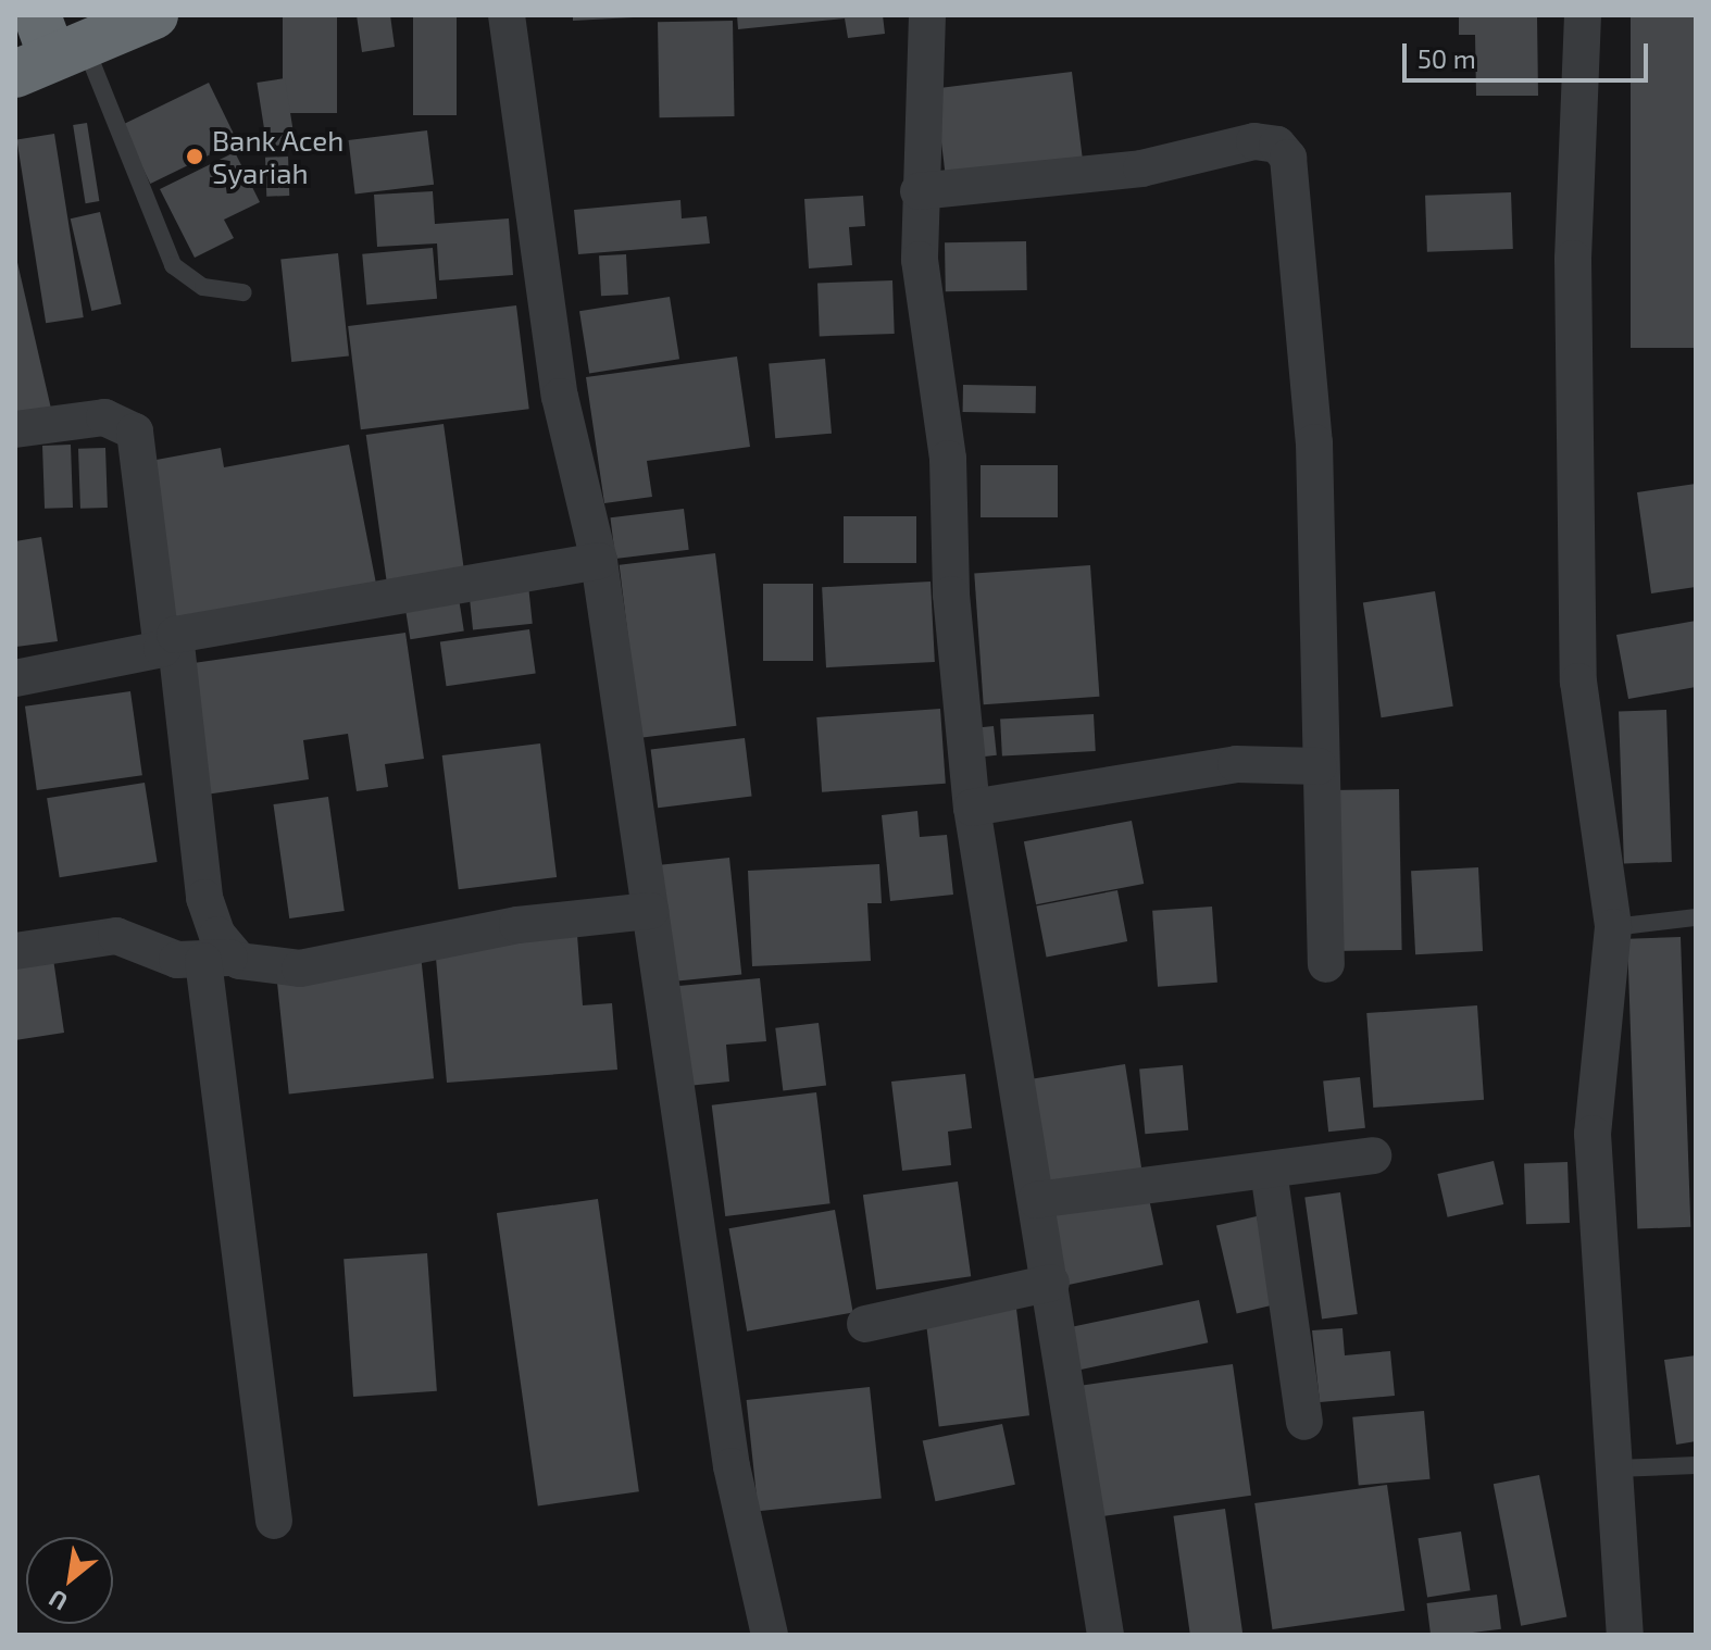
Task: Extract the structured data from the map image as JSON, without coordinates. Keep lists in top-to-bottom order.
{
  "places": ["Bank Aceh Syariah"],
  "scale_bar": "50 m",
  "north": "bottom left"
}
